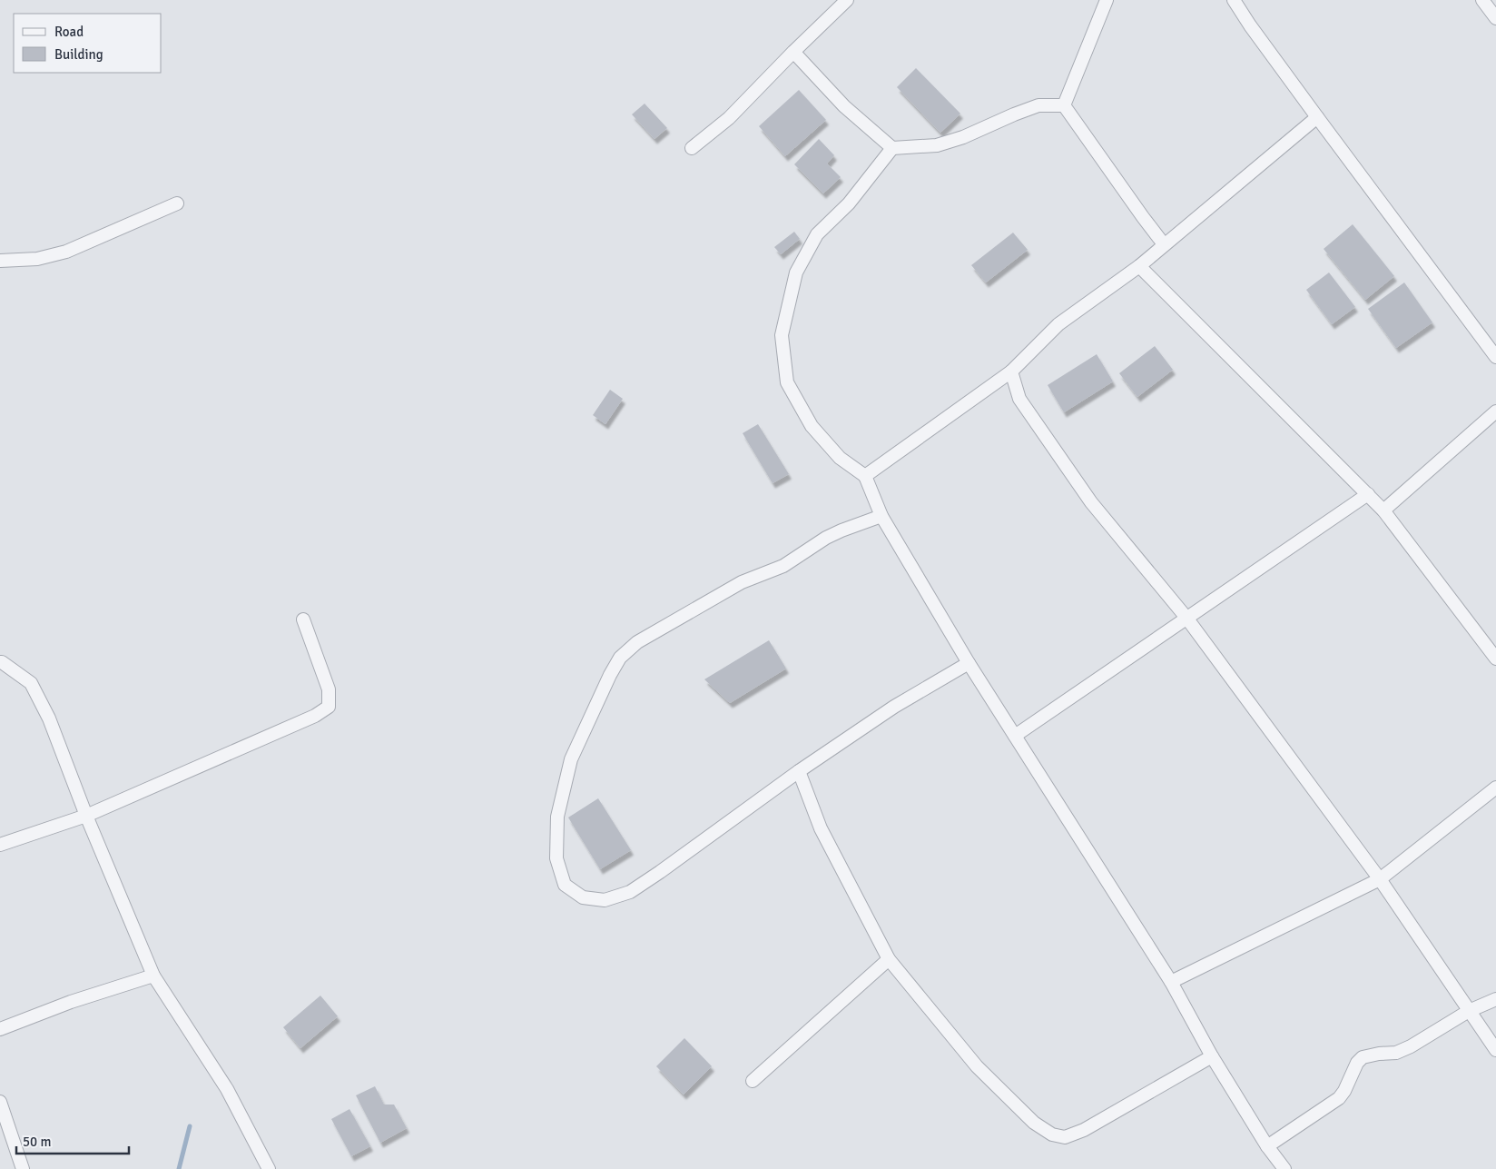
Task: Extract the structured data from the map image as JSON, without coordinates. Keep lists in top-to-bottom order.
{
  "legend": ["Road", "Building"],
  "scale_bar": "50 m"
}
